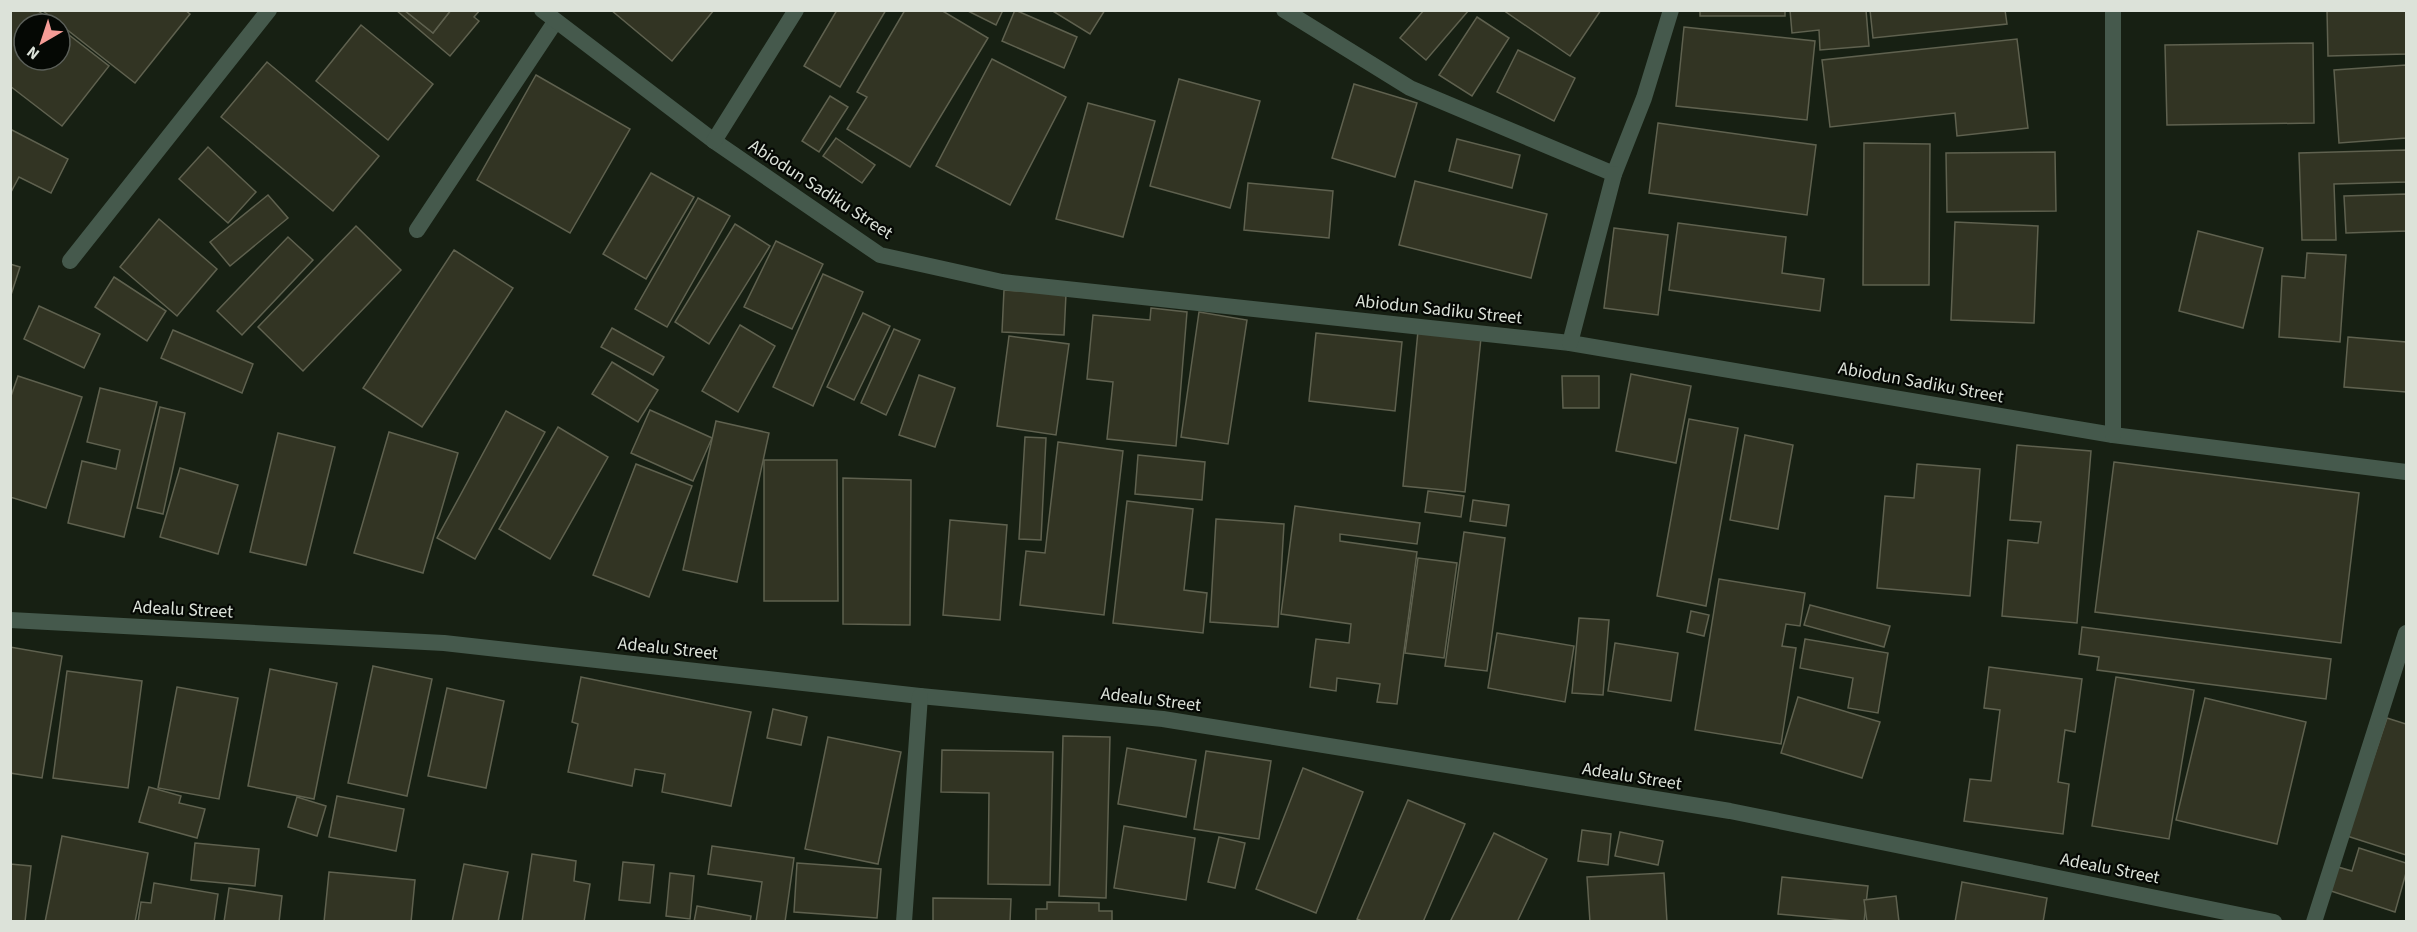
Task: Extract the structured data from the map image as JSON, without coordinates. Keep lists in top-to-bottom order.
{
  "streets": {
    "street": ["Abiodun Sadiku Street", "Adealu Street"]
  },
  "north": "bottom left"
}
